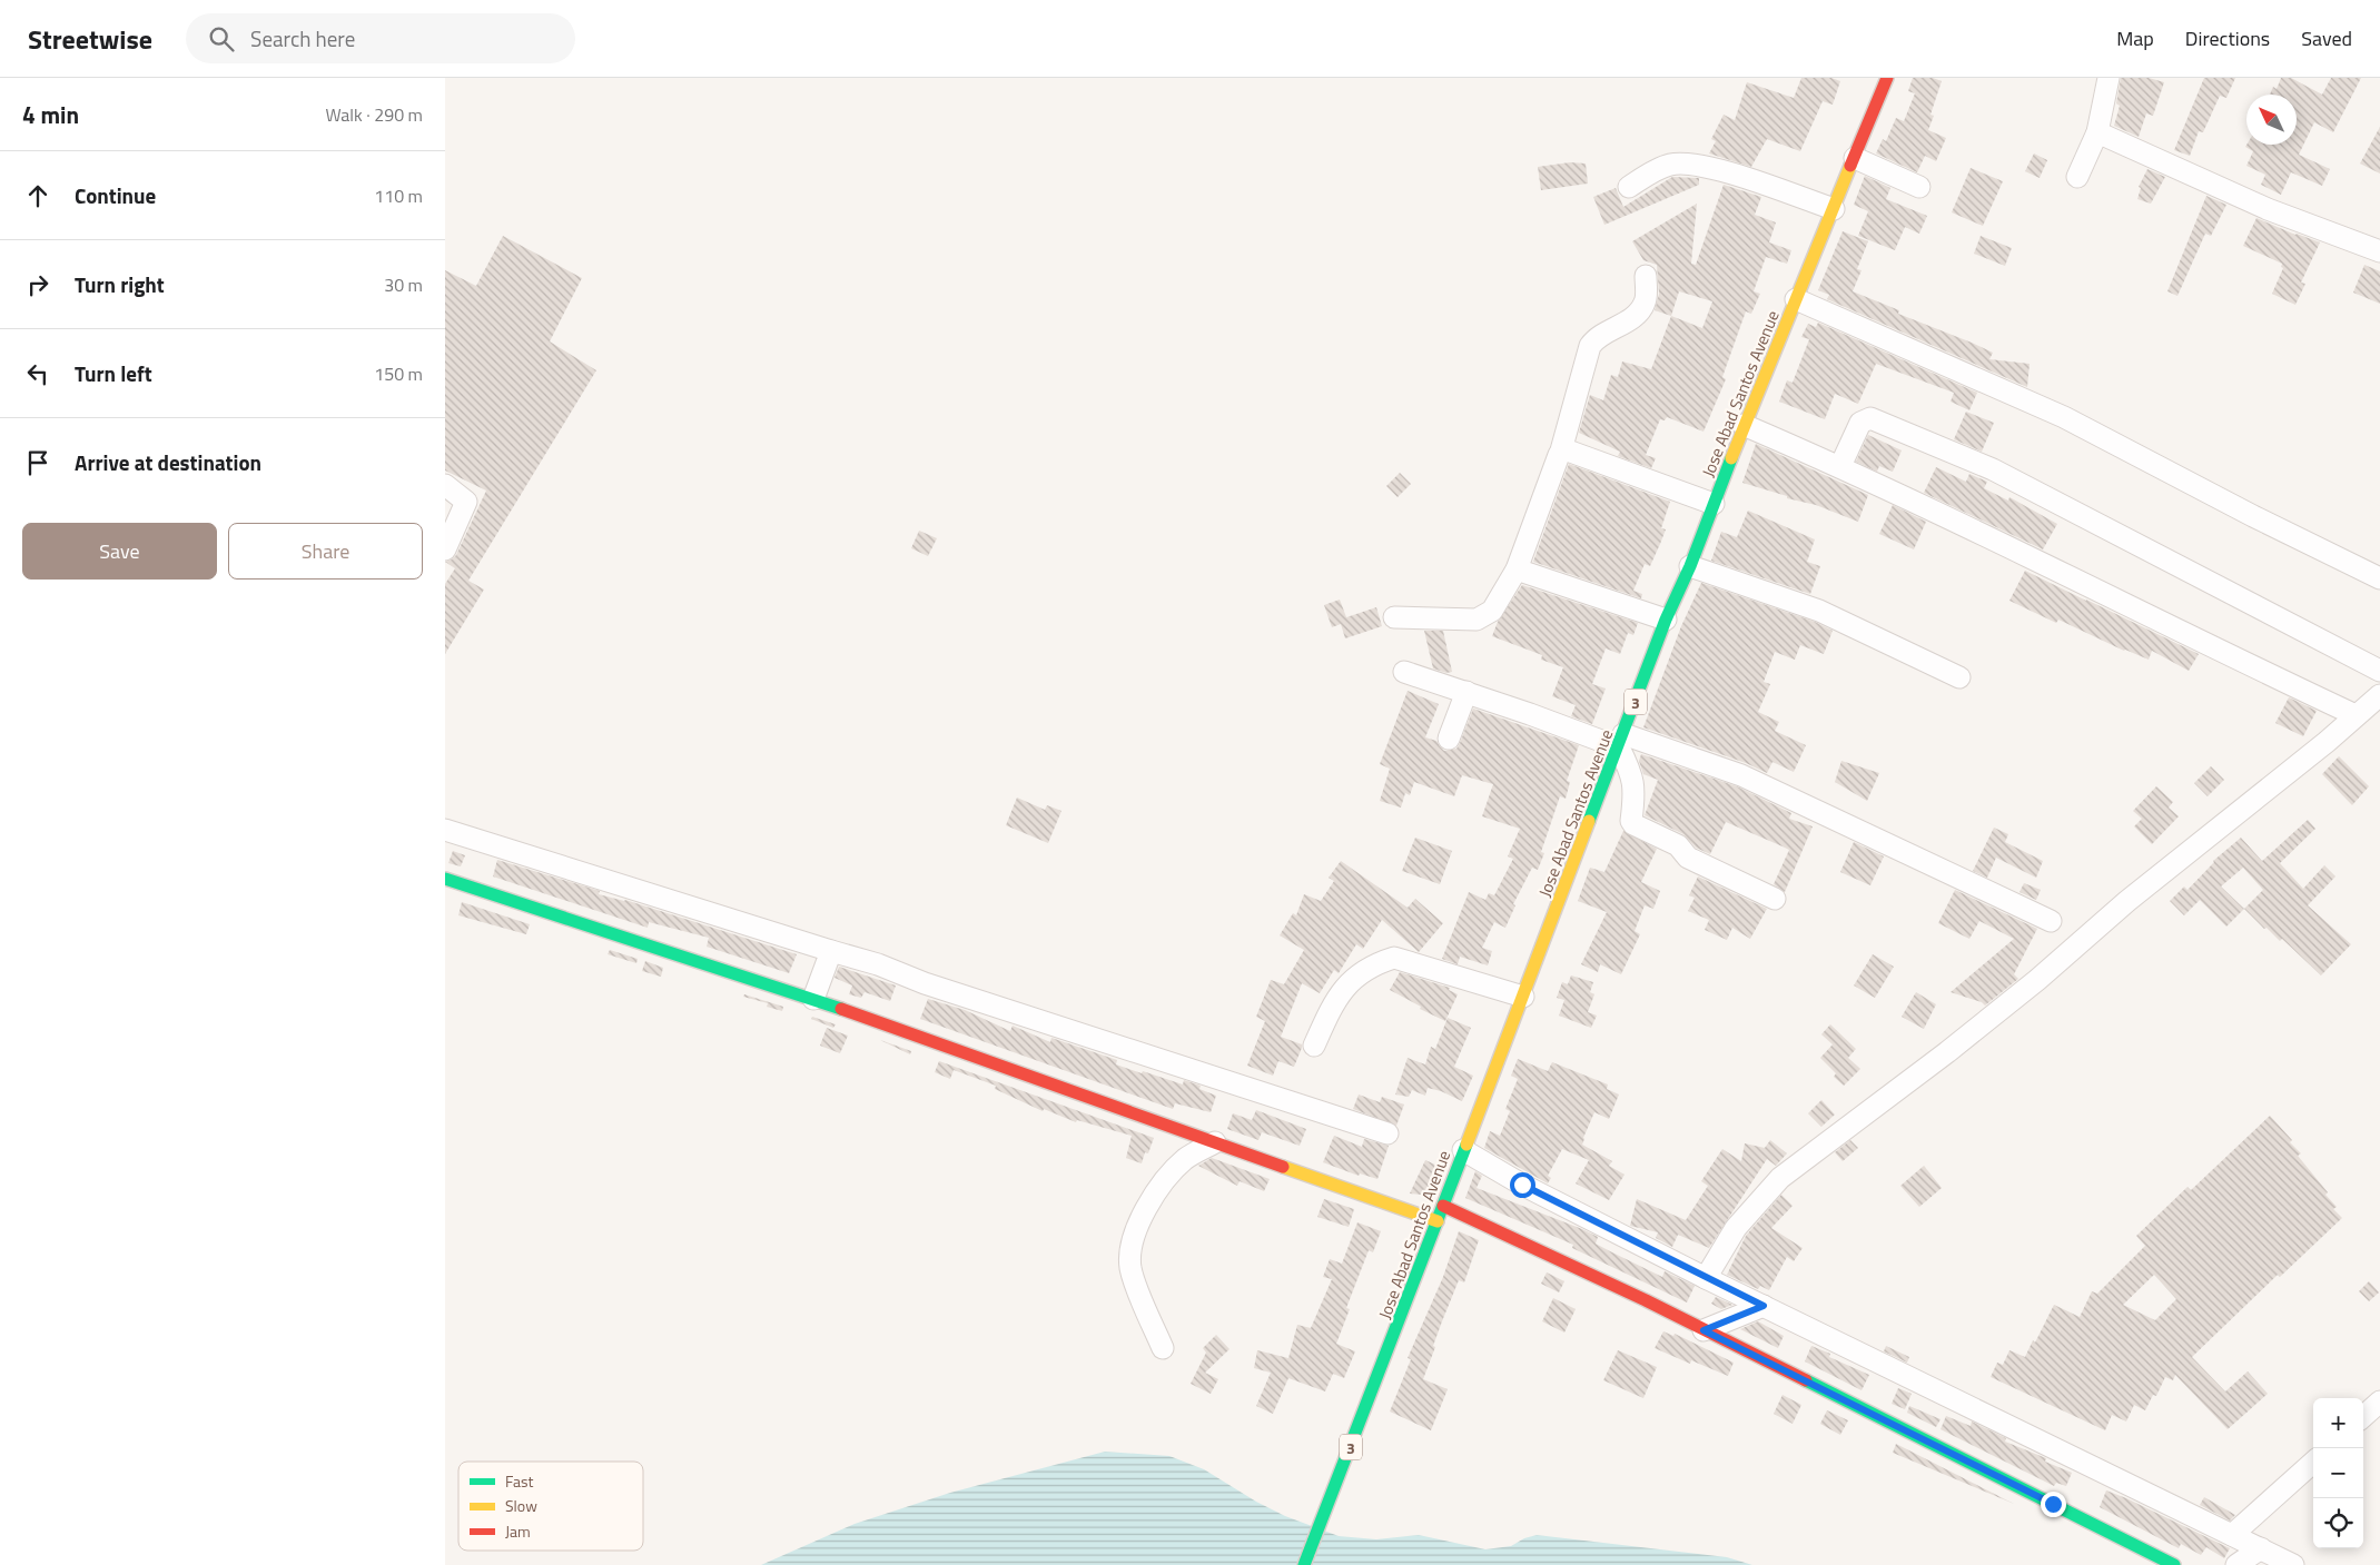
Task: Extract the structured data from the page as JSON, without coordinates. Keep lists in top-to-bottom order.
{
  "streets": {
    "main road": ["Jose Abad Santos Avenue", "3"]
  },
  "legend": ["Fast", "Slow", "Jam"],
  "north": "top left",
  "page": {
    "header": "Streetwise",
    "search": "Search here",
    "nav": ["Map", "Directions", "Saved"],
    "heading": ["4 min", "Walk · 290 m"],
    "list": [
      ["Continue", "110 m"],
      ["Turn right", "30 m"],
      ["Turn left", "150 m"],
      "Arrive at destination"
    ],
    "buttons": ["Save", "Share"],
    "map_buttons": ["+", "−"]
  }
}
